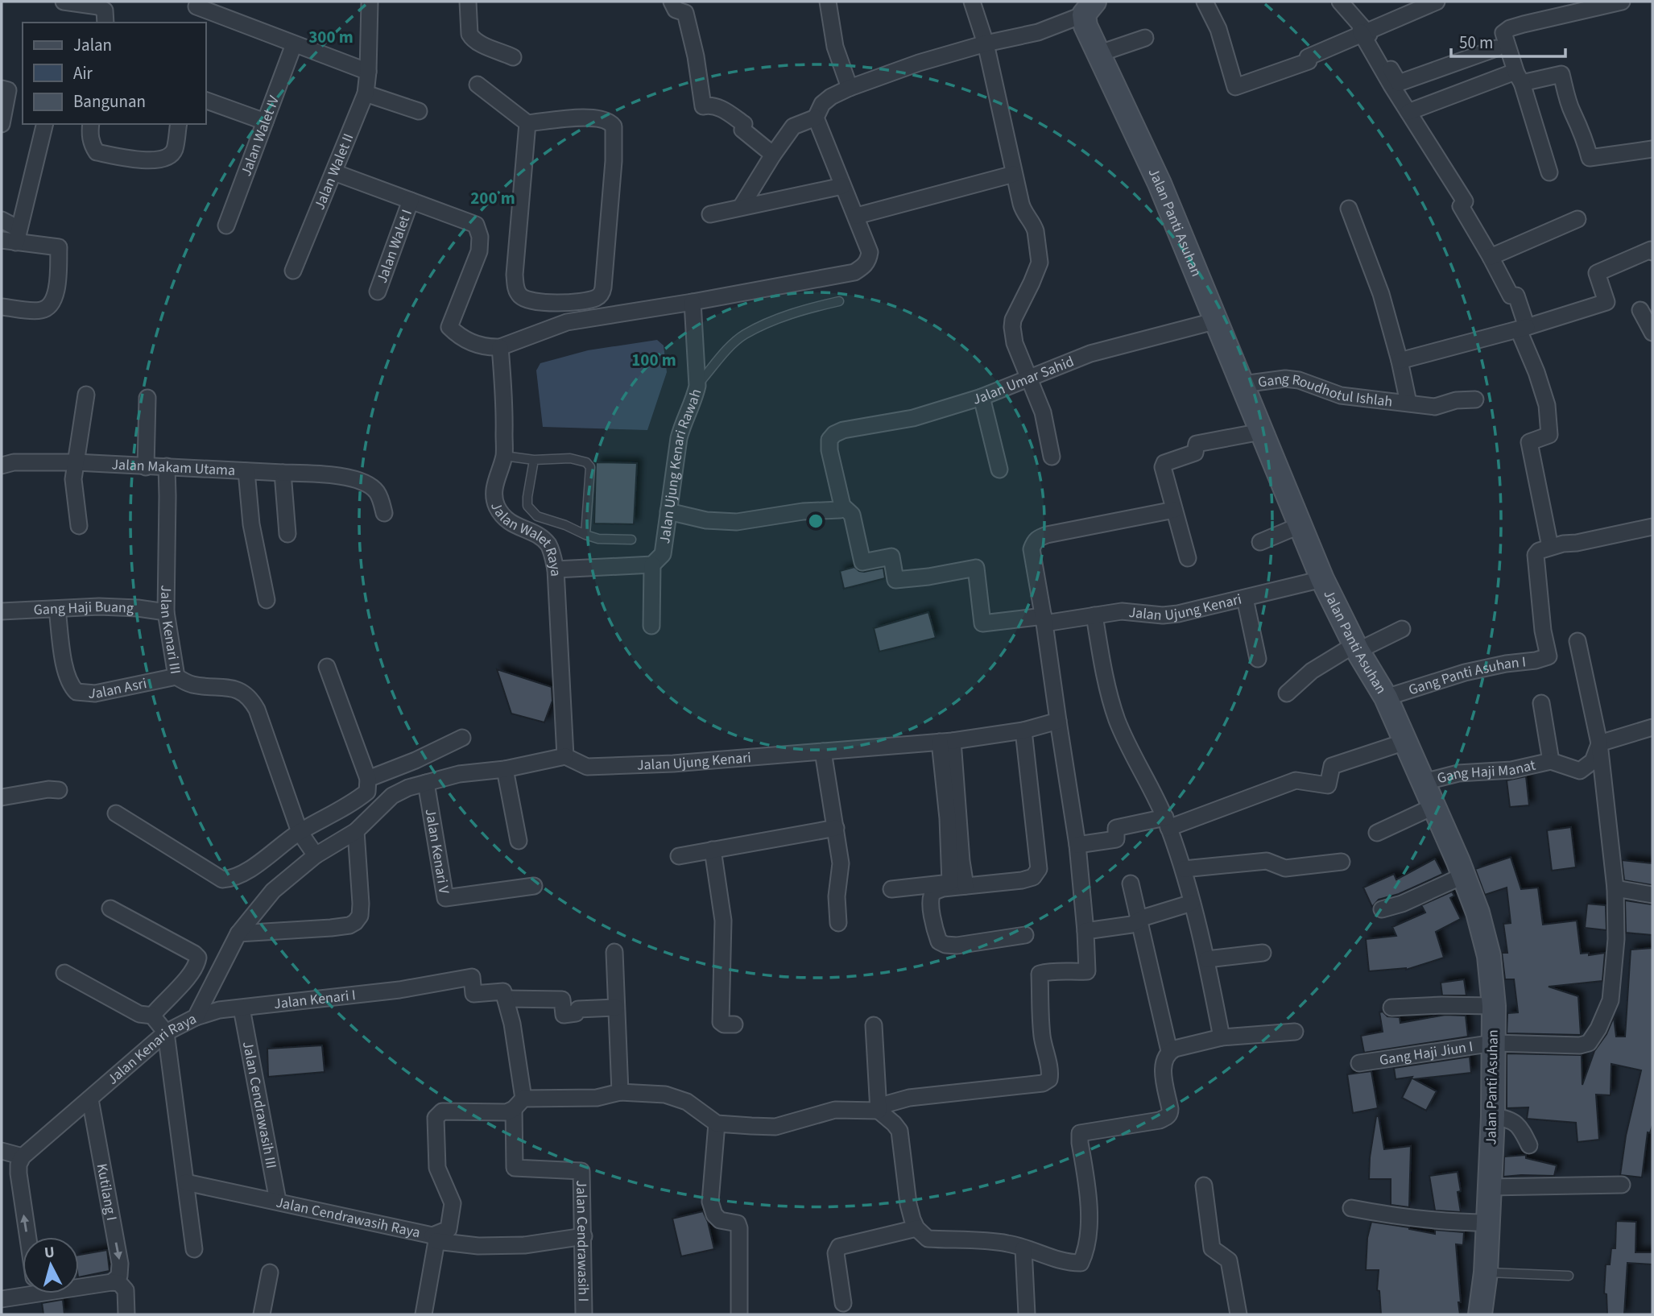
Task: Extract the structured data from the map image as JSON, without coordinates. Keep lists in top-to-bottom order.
{
  "streets": {
    "street": [
      "Jalan Walet IV",
      "Jalan Walet II",
      "Jalan Panti Asuhan",
      "Jalan Walet I",
      "Jalan Umar Sahid",
      "Gang Roudhotul Ishlah",
      "Jalan Ujung Kenari Rawah",
      "Jalan Makam Utama",
      "Jalan Walet Raya",
      "Jalan Ujung Kenari",
      "Gang Haji Buang",
      "Jalan Kenari III",
      "Gang Panti Asuhan I",
      "Jalan Asri",
      "Gang Haji Manat",
      "Jalan Kenari V",
      "Jalan Kenari I",
      "Jalan Kenari Raya",
      "Gang Haji Jiun I",
      "Jalan Cendrawasih III",
      "Kutilang I",
      "Jalan Cendrawasih Raya",
      "Jalan Cendrawasih I"
    ]
  },
  "crossings": [
    ["Jalan Panti Asuhan", "Jalan Umar Sahid"],
    ["Jalan Panti Asuhan", "Gang Roudhotul Ishlah"],
    ["Jalan Panti Asuhan", "Jalan Ujung Kenari"],
    ["Jalan Panti Asuhan", "Gang Panti Asuhan I"],
    ["Jalan Panti Asuhan", "Gang Haji Manat"],
    ["Jalan Panti Asuhan", "Gang Haji Jiun I"],
    ["Jalan Umar Sahid", "Jalan Ujung Kenari"],
    ["Jalan Makam Utama", "Jalan Kenari III"],
    ["Jalan Walet Raya", "Jalan Ujung Kenari"],
    ["Gang Haji Buang", "Jalan Kenari III"],
    ["Gang Haji Buang", "Jalan Asri"],
    ["Jalan Kenari III", "Jalan Asri"],
    ["Jalan Kenari III", "Jalan Kenari Raya"],
    ["Jalan Kenari I", "Jalan Kenari Raya"],
    ["Jalan Kenari I", "Jalan Cendrawasih III"],
    ["Jalan Kenari Raya", "Kutilang I"],
    ["Jalan Cendrawasih III", "Jalan Cendrawasih Raya"]
  ],
  "legend": ["Jalan", "Air", "Bangunan"],
  "scale_bar": "50 m",
  "north": "top",
  "rings": ["300 m", "200 m", "100 m"]
}
